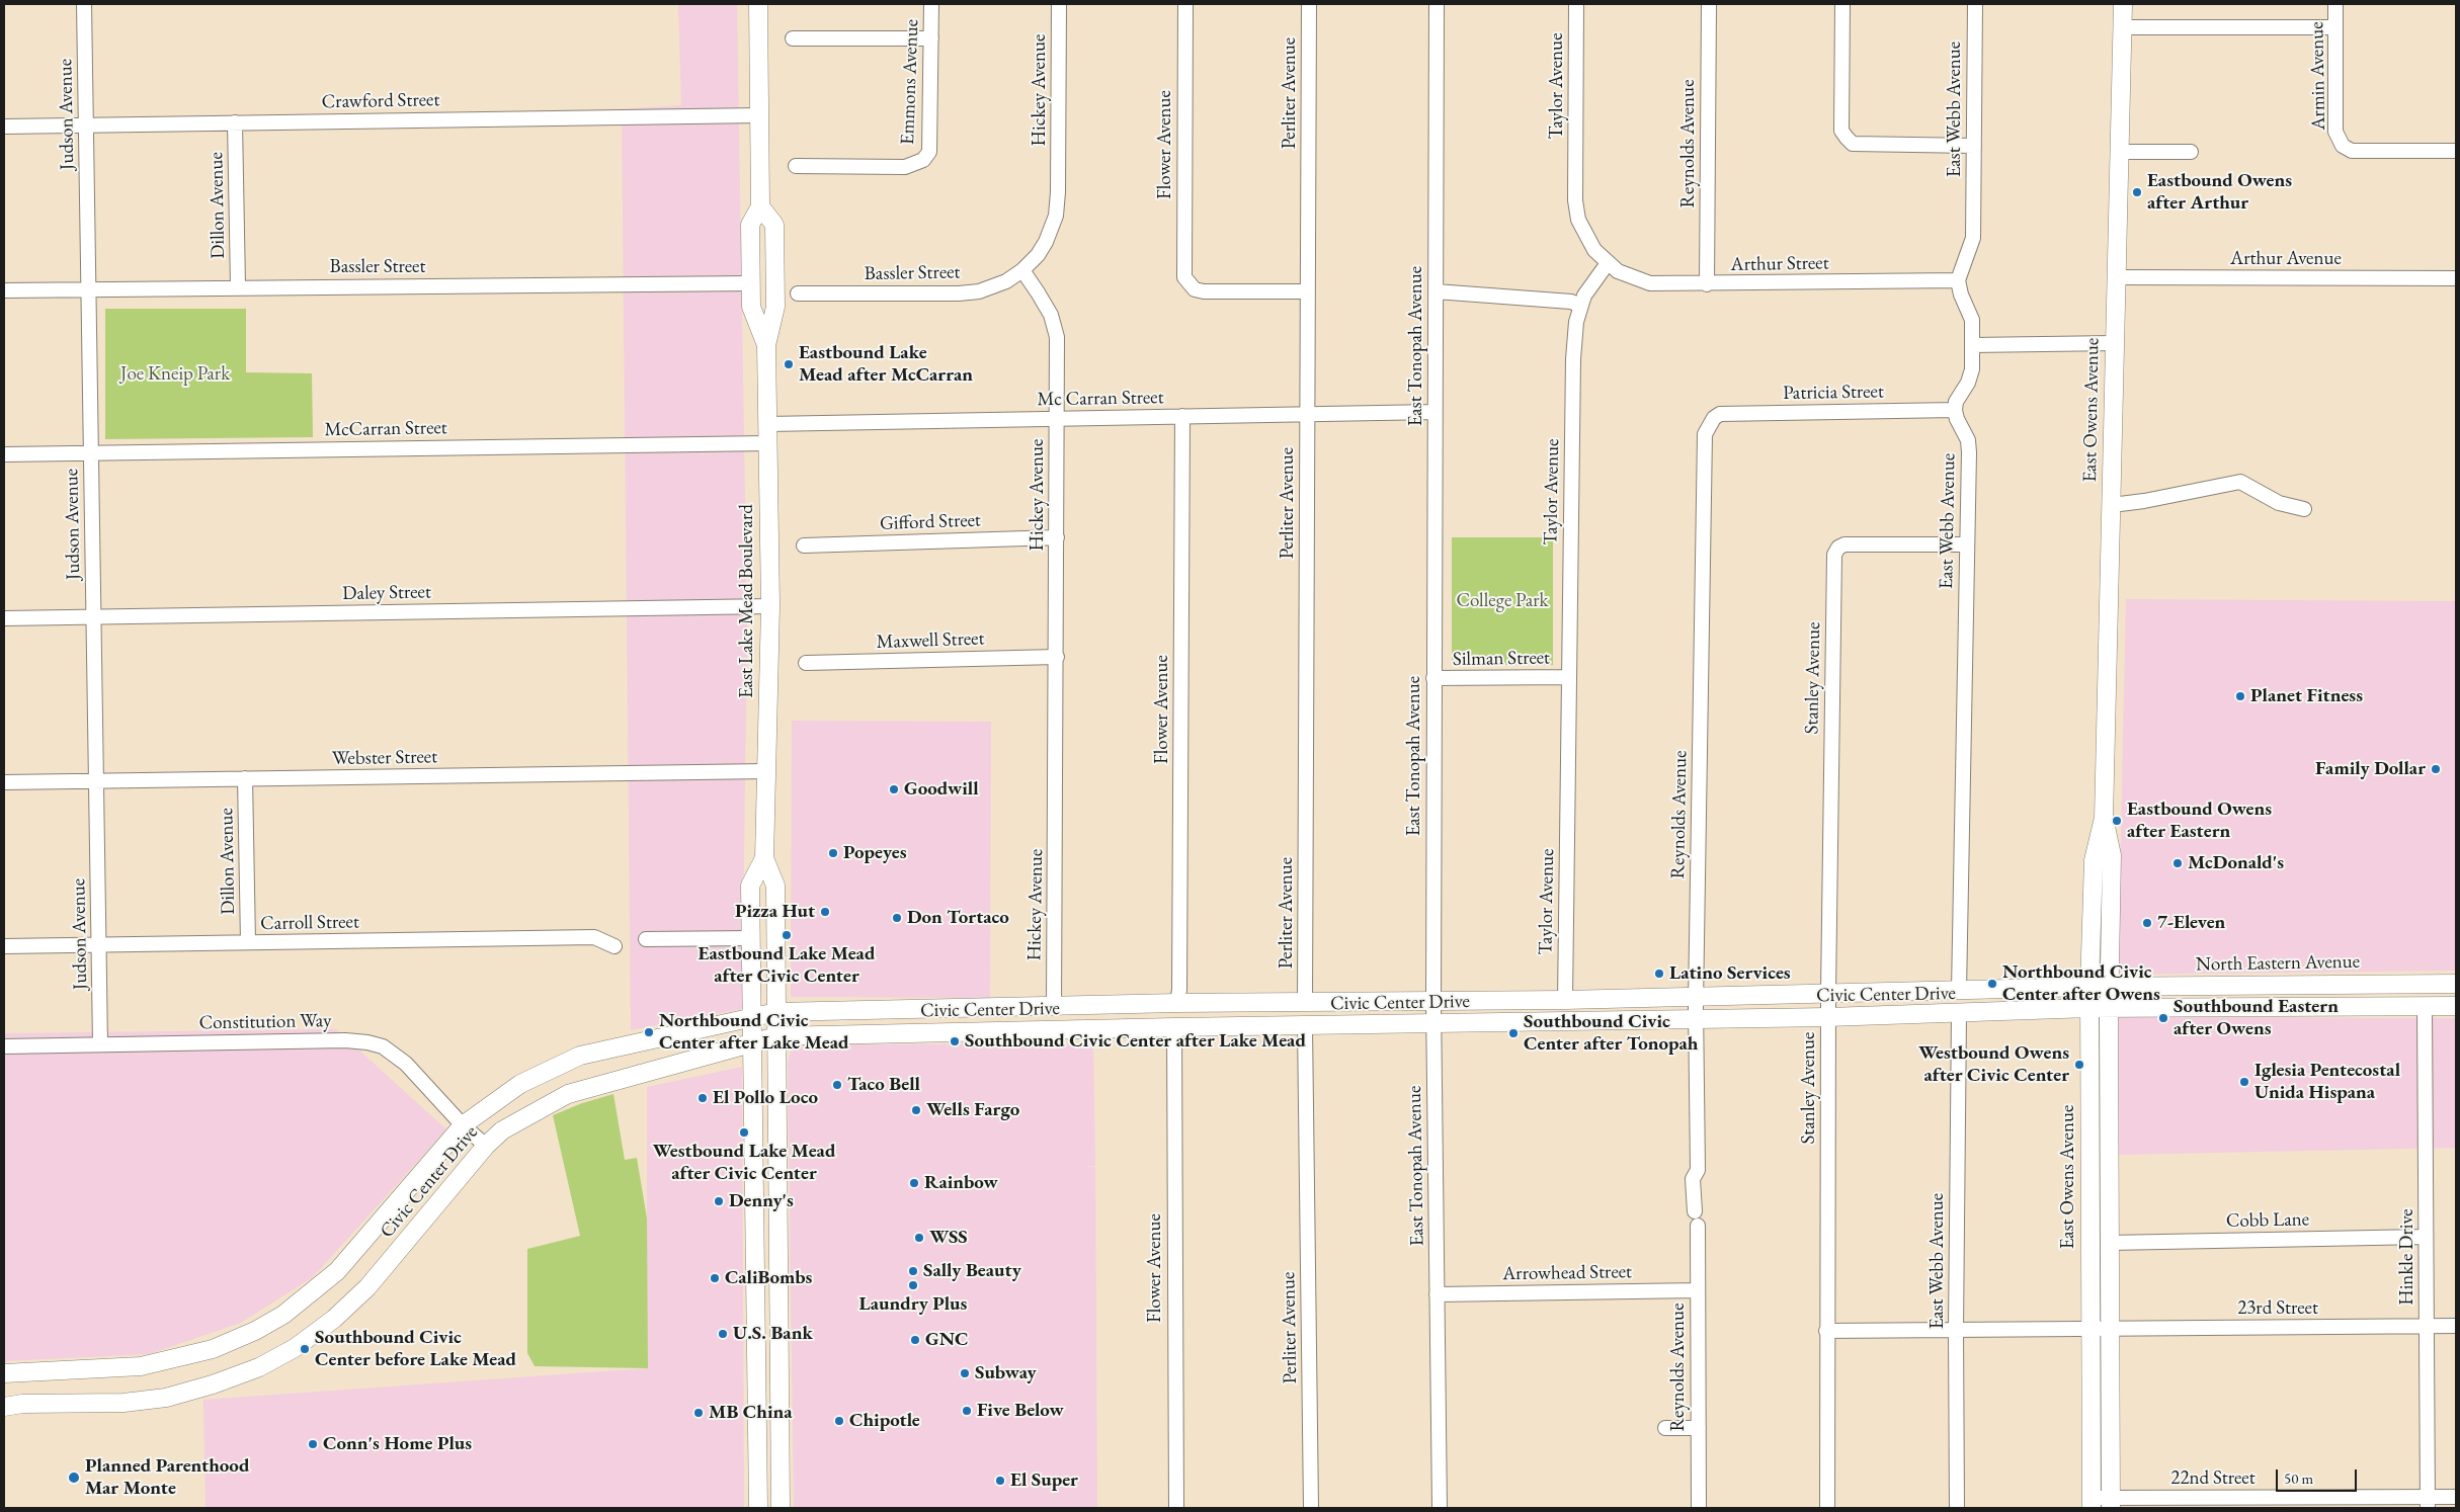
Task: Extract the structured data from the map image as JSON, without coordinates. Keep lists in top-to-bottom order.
{
  "streets": {
    "main road": [
      "East Owens Avenue",
      "East Lake Mead Boulevard",
      "North Eastern Avenue",
      "Civic Center Drive"
    ],
    "street": [
      "Armin Avenue",
      "Emmons Avenue",
      "Taylor Avenue",
      "Hickey Avenue",
      "Perliter Avenue",
      "Crawford Street",
      "East Webb Avenue",
      "Judson Avenue",
      "Reynolds Avenue",
      "Flower Avenue",
      "Dillon Avenue",
      "Arthur Avenue",
      "Arthur Street",
      "Bassler Street",
      "East Tonopah Avenue",
      "Patricia Street",
      "Mc Carran Street",
      "McCarran Street",
      "Gifford Street",
      "Daley Street",
      "Maxwell Street",
      "Silman Street",
      "Stanley Avenue",
      "Webster Street",
      "Carroll Street",
      "Constitution Way",
      "Cobb Lane",
      "Hinkle Drive",
      "Arrowhead Street",
      "23rd Street",
      "22nd Street"
    ]
  },
  "crossings": [
    ["Taylor Avenue", "Arthur Street"],
    ["Taylor Avenue", "Silman Street"],
    ["Taylor Avenue", "Civic Center Drive"],
    ["Hickey Avenue", "Bassler Street"],
    ["Hickey Avenue", "Mc Carran Street"],
    ["Hickey Avenue", "Gifford Street"],
    ["Hickey Avenue", "Maxwell Street"],
    ["Hickey Avenue", "Civic Center Drive"],
    ["Perliter Avenue", "Flower Avenue"],
    ["Perliter Avenue", "Mc Carran Street"],
    ["Perliter Avenue", "Civic Center Drive"],
    ["Crawford Street", "Judson Avenue"],
    ["Crawford Street", "Dillon Avenue"],
    ["Crawford Street", "East Lake Mead Boulevard"],
    ["East Webb Avenue", "Arthur Street"],
    ["East Webb Avenue", "Patricia Street"],
    ["East Webb Avenue", "Stanley Avenue"],
    ["East Webb Avenue", "Civic Center Drive"],
    ["Judson Avenue", "Bassler Street"],
    ["Judson Avenue", "McCarran Street"],
    ["Judson Avenue", "Daley Street"],
    ["Judson Avenue", "Webster Street"],
    ["Judson Avenue", "Carroll Street"],
    ["Judson Avenue", "Constitution Way"],
    ["Reynolds Avenue", "Arthur Street"],
    ["Reynolds Avenue", "Patricia Street"],
    ["Reynolds Avenue", "Civic Center Drive"],
    ["Reynolds Avenue", "Arrowhead Street"],
    ["Flower Avenue", "Mc Carran Street"],
    ["Flower Avenue", "Civic Center Drive"],
    ["Dillon Avenue", "Bassler Street"],
    ["Dillon Avenue", "Webster Street"],
    ["Dillon Avenue", "Carroll Street"],
    ["Arthur Avenue", "East Owens Avenue"],
    ["Bassler Street", "East Lake Mead Boulevard"],
    ["East Tonopah Avenue", "Mc Carran Street"],
    ["East Tonopah Avenue", "Silman Street"],
    ["East Tonopah Avenue", "Civic Center Drive"],
    ["East Tonopah Avenue", "Arrowhead Street"],
    ["Mc Carran Street", "East Lake Mead Boulevard"],
    ["East Owens Avenue", "North Eastern Avenue"],
    ["East Owens Avenue", "Civic Center Drive"],
    ["East Owens Avenue", "Cobb Lane"],
    ["East Owens Avenue", "23rd Street"],
    ["East Owens Avenue", "22nd Street"],
    ["McCarran Street", "East Lake Mead Boulevard"],
    ["Daley Street", "East Lake Mead Boulevard"],
    ["East Lake Mead Boulevard", "Webster Street"],
    ["East Lake Mead Boulevard", "Civic Center Drive"],
    ["Stanley Avenue", "Civic Center Drive"],
    ["North Eastern Avenue", "Civic Center Drive"],
    ["Civic Center Drive", "Constitution Way"],
    ["Cobb Lane", "Hinkle Drive"],
    ["Hinkle Drive", "23rd Street"],
    ["Hinkle Drive", "22nd Street"]
  ],
  "parks": ["Joe Kneip Park", "College Park"],
  "places": [
    "Eastbound Owens after Arthur",
    "Eastbound Lake Mead after McCarran",
    "Planet Fitness",
    "Family Dollar",
    "Goodwill",
    "Eastbound Owens after Eastern",
    "Popeyes",
    "McDonald's",
    "Pizza Hut",
    "Don Tortaco",
    "7-Eleven",
    "Eastbound Lake Mead after Civic Center",
    "Latino Services",
    "Northbound Civic Center after Owens",
    "Southbound Eastern after Owens",
    "Northbound Civic Center after Lake Mead",
    "Southbound Civic Center after Tonopah",
    "Southbound Civic Center after Lake Mead",
    "Westbound Owens after Civic Center",
    "Iglesia Pentecostal Unida Hispana",
    "Taco Bell",
    "El Pollo Loco",
    "Wells Fargo",
    "Westbound Lake Mead after Civic Center",
    "Rainbow",
    "Denny's",
    "WSS",
    "Sally Beauty",
    "CaliBombs",
    "Laundry Plus",
    "U.S. Bank",
    "GNC",
    "Southbound Civic Center before Lake Mead",
    "Subway",
    "Five Below",
    "MB China",
    "Chipotle",
    "Conn's Home Plus",
    "Planned Parenthood Mar Monte",
    "El Super"
  ],
  "scale_bar": "50 m"
}
